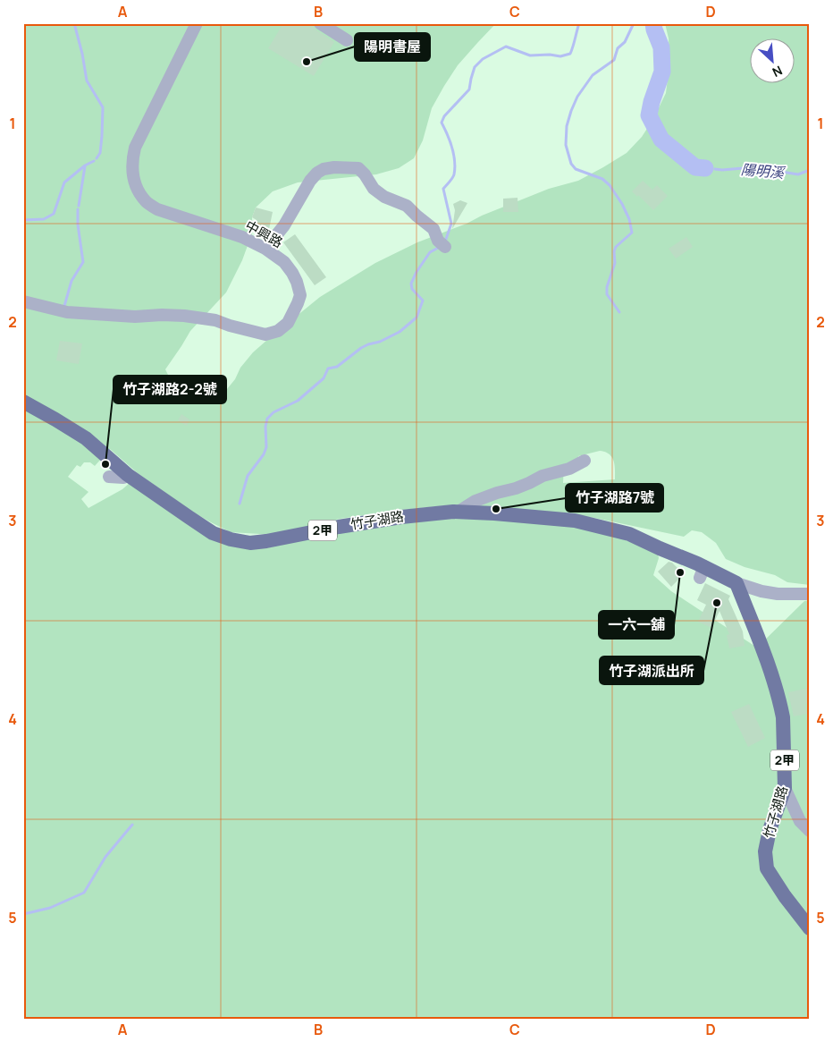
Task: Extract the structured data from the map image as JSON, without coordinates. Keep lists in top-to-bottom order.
{
  "streets": {
    "main road": ["竹子湖路", "2甲"],
    "street": ["中興路"]
  },
  "water": ["陽明溪"],
  "places": [
    "陽明書屋",
    "竹子湖路2-2號",
    "竹子湖路7號",
    "一六一舖",
    "竹子湖派出所"
  ],
  "north": "bottom right",
  "grid": {
    "columns": [
      "A",
      "B",
      "C",
      "D"
    ],
    "rows": [
      "1",
      "2",
      "3",
      "4",
      "5"
    ]
  }
}
